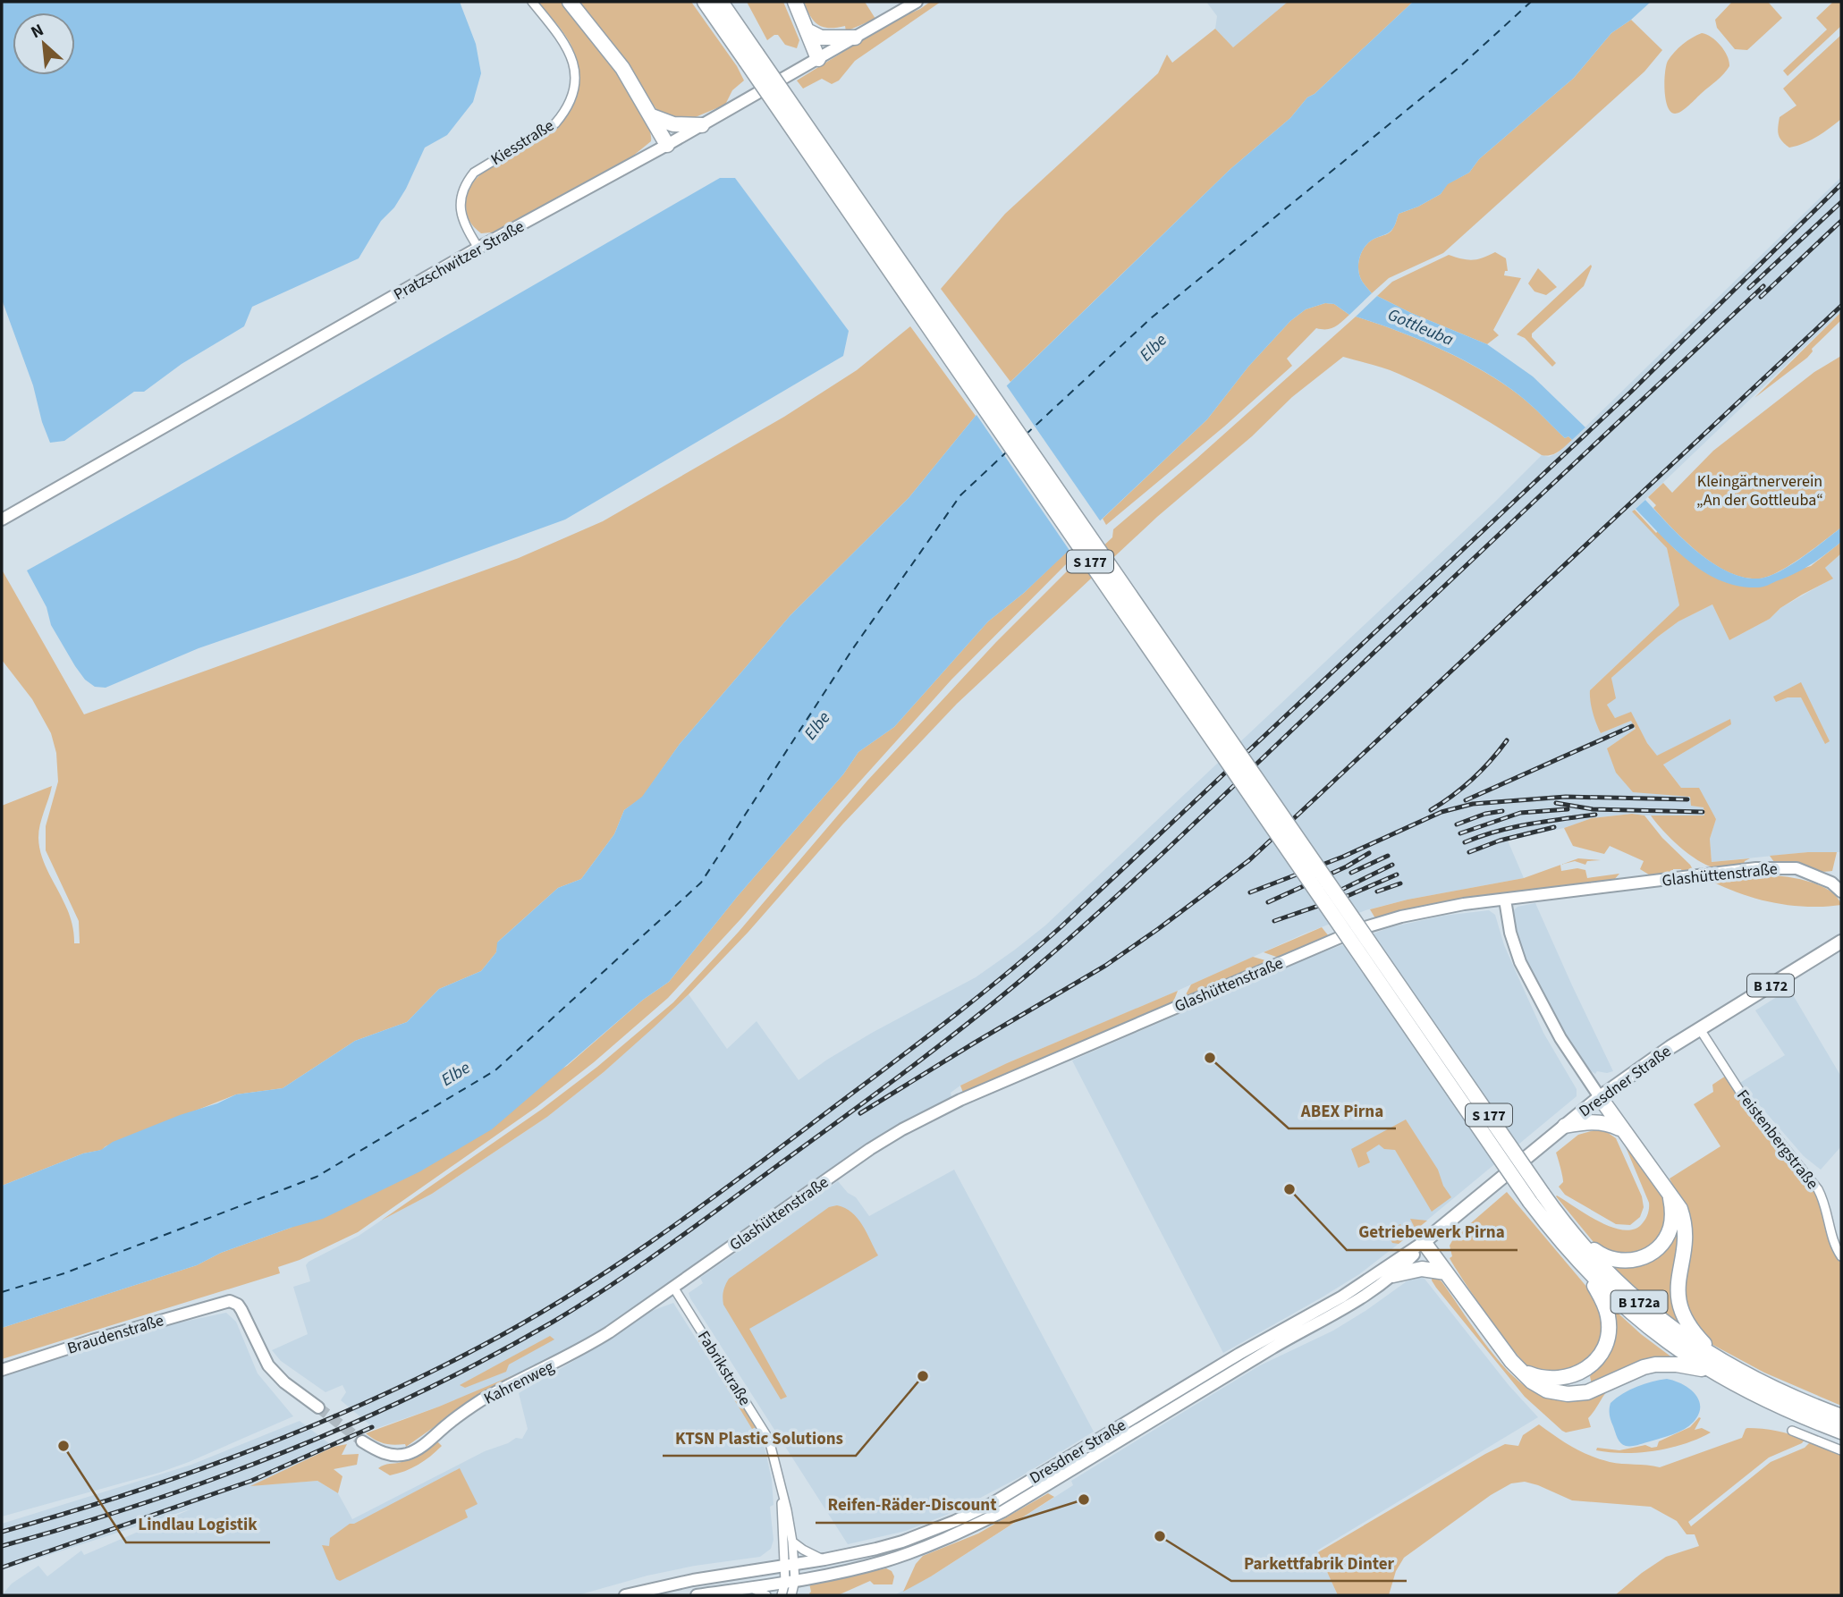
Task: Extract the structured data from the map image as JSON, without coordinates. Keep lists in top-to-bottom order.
{
  "streets": {
    "highway": ["S 177", "B 172a"],
    "main road": ["B 172", "Dresdner Straße"],
    "street": [
      "Kiesstraße",
      "Pratzschwitzer Straße",
      "Glashüttenstraße",
      "Feistenbergstraße",
      "Braudenstraße",
      "Fabrikstraße",
      "Kahrenweg"
    ]
  },
  "crossings": [
    ["Kiesstraße", "Pratzschwitzer Straße"],
    ["S 177", "B 172a"],
    ["Glashüttenstraße", "Fabrikstraße"],
    ["Glashüttenstraße", "Kahrenweg"],
    ["Dresdner Straße", "Feistenbergstraße"],
    ["Dresdner Straße", "Fabrikstraße"],
    ["Fabrikstraße", "Kahrenweg"]
  ],
  "water": ["Gottleuba", "Elbe"],
  "parks": ["Kleingärtnerverein „An der Gottleuba“"],
  "places": [
    "ABEX Pirna",
    "Getriebewerk Pirna",
    "KTSN Plastic Solutions",
    "Lindlau Logistik",
    "Reifen-Räder-Discount",
    "Parkettfabrik Dinter"
  ],
  "north": "top left"
}
